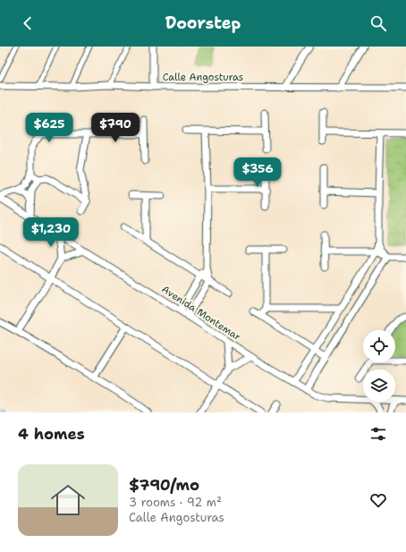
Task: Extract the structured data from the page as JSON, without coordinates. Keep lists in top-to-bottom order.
{
  "streets": {
    "street": ["Calle Angosturas", "Avenida Montemar"]
  },
  "page": {
    "header": "Doorstep",
    "price": [
      "$625",
      "$790",
      "$356",
      "$1,230"
    ],
    "heading": "4 homes",
    "list": [
      {
        "name": "$790/mo",
        "note": "3 rooms · 92 m² · Calle Angosturas"
      }
    ]
  }
}
